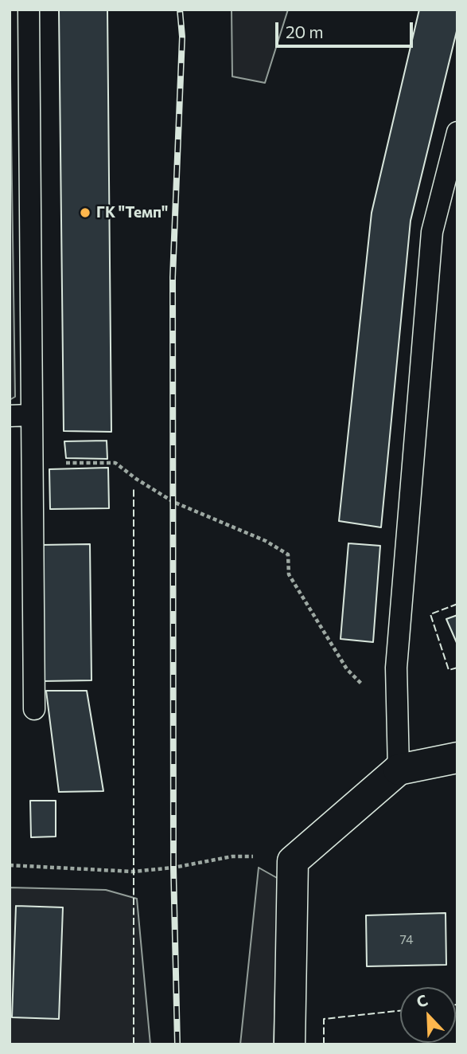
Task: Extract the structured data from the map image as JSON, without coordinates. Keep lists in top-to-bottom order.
{
  "places": ["ГК \"Темп\""],
  "house_numbers": ["74"],
  "scale_bar": "20 m",
  "north": "top left"
}
